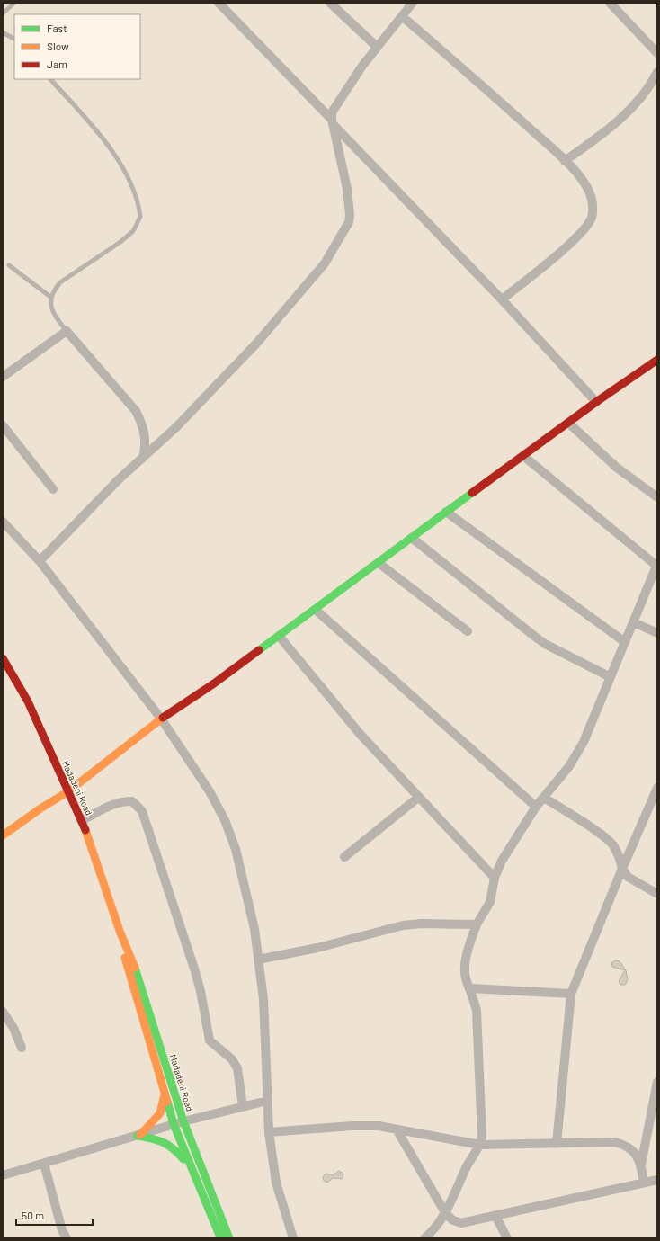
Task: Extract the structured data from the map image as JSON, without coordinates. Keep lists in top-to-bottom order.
{
  "streets": {
    "street": ["Madadeni Road"]
  },
  "legend": ["Fast", "Slow", "Jam"],
  "scale_bar": "50 m"
}
